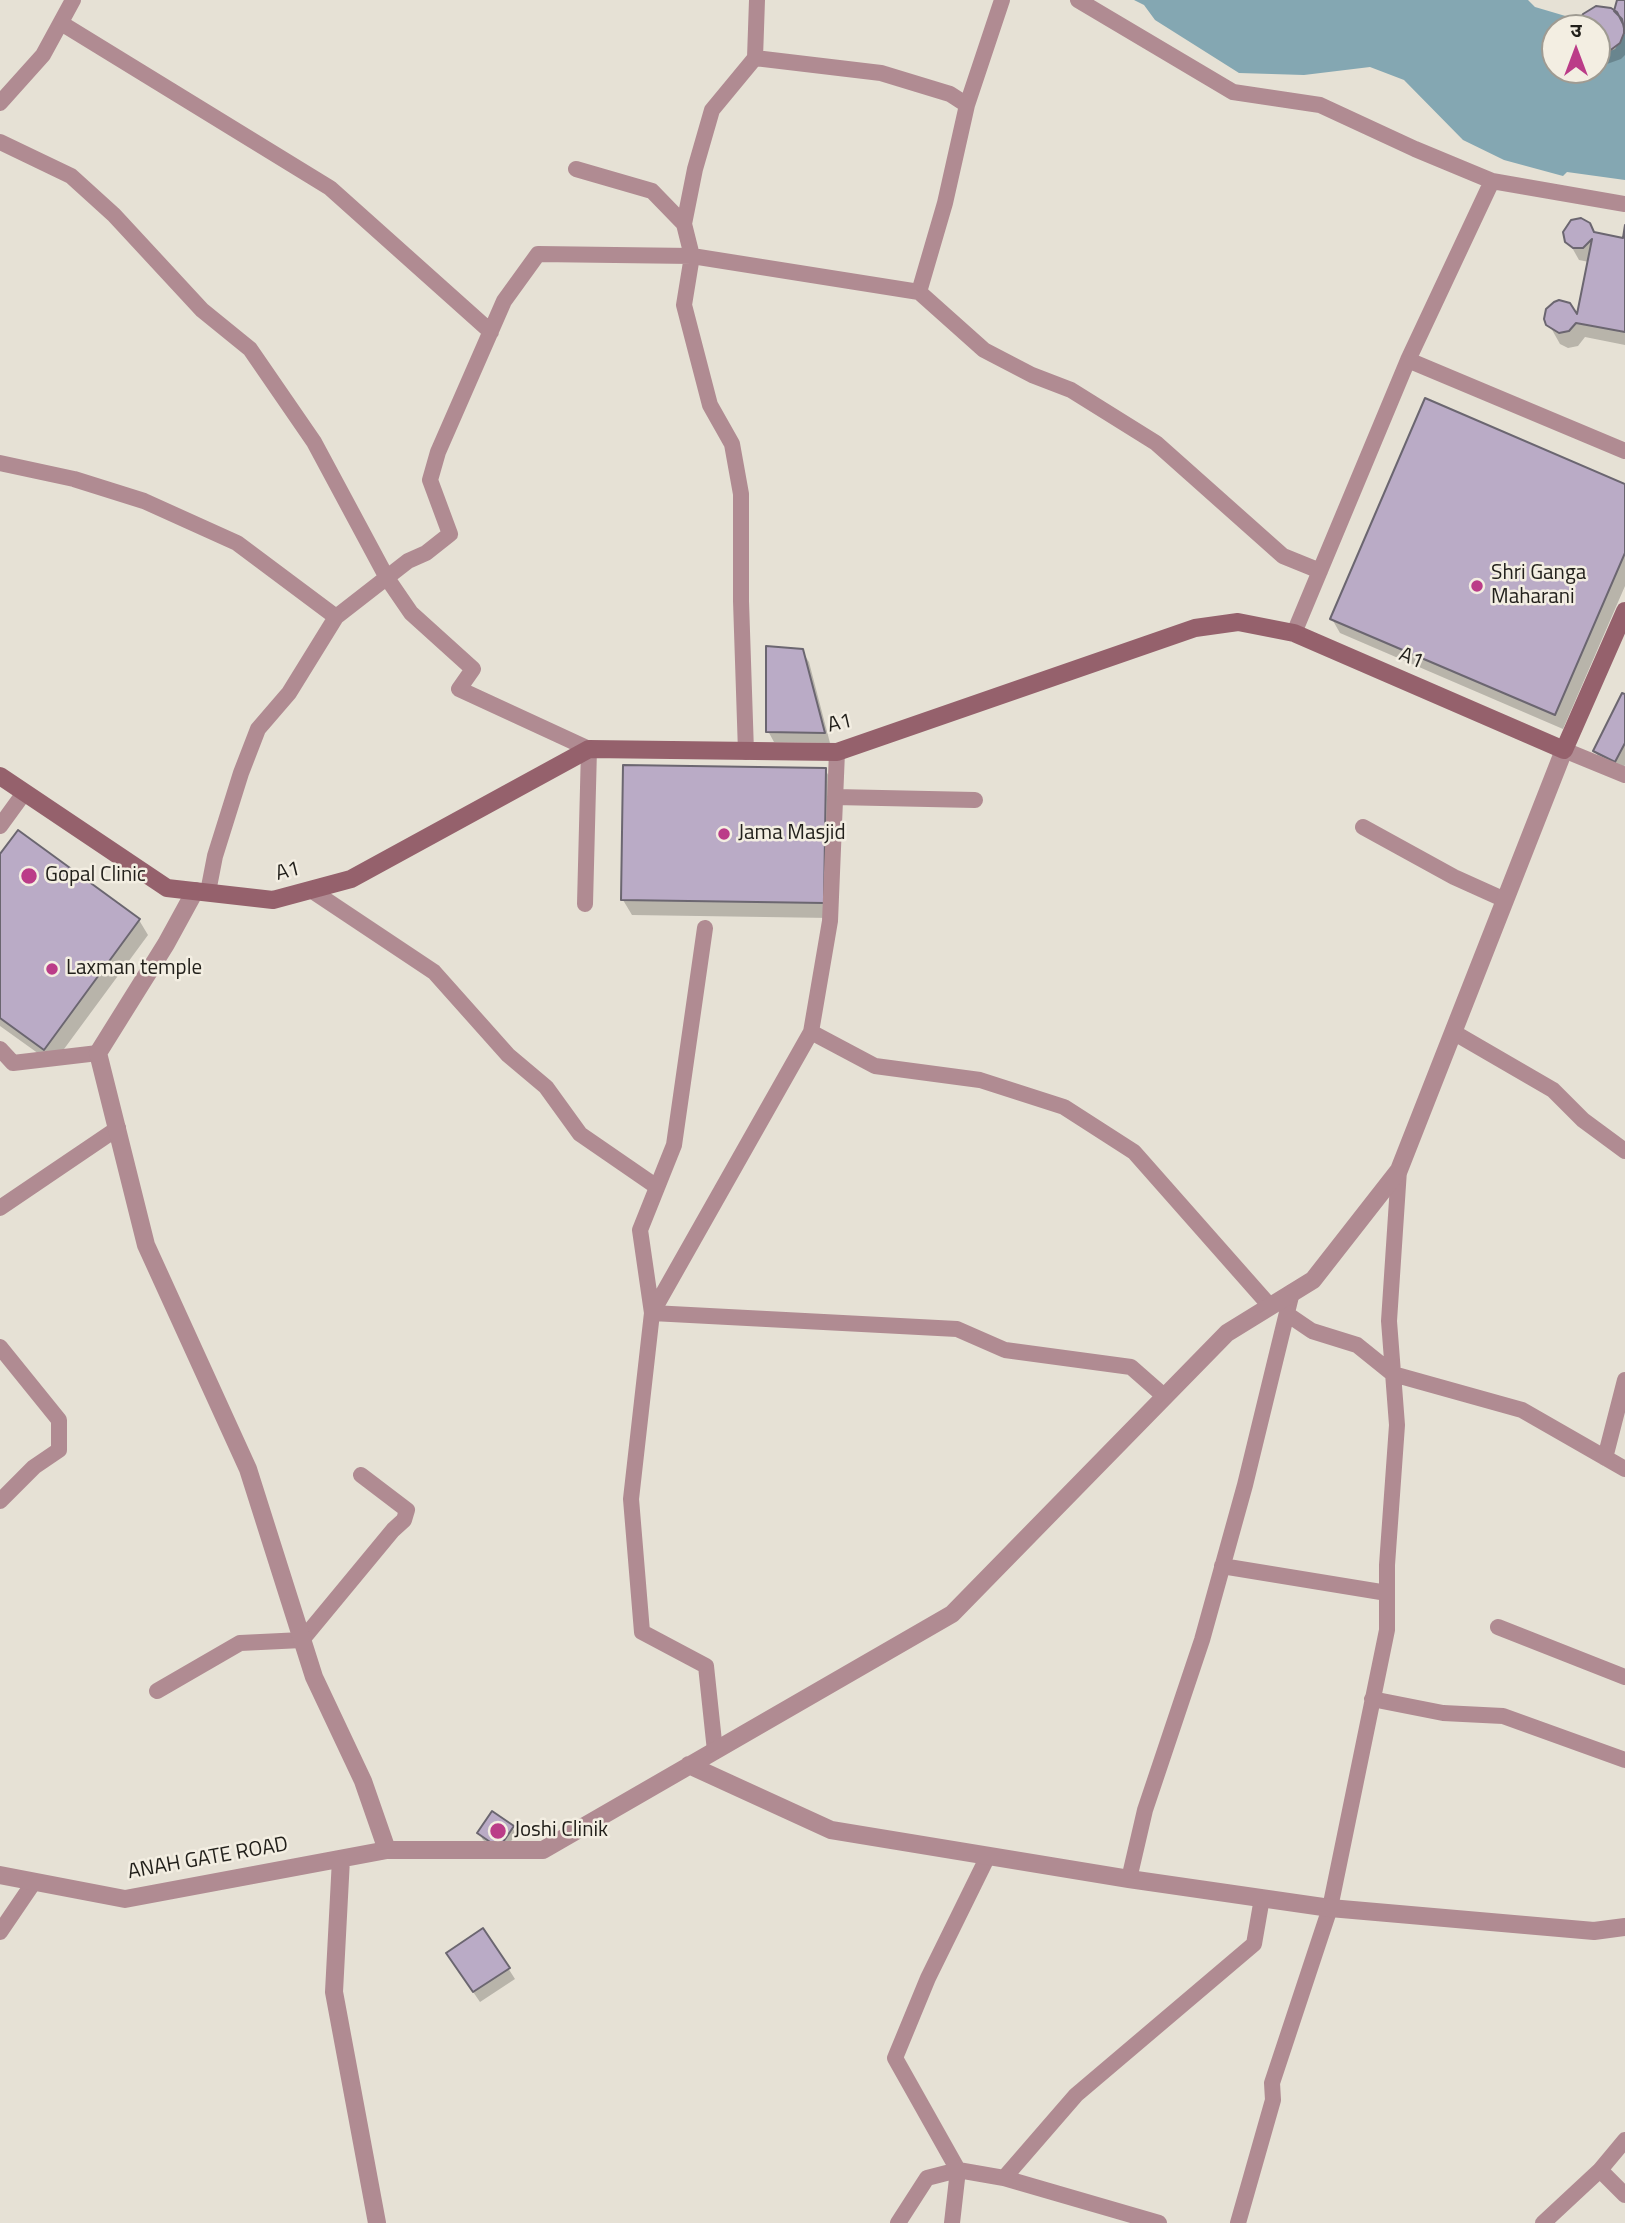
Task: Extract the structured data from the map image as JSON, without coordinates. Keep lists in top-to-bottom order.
{
  "streets": {
    "main road": ["A1"],
    "street": ["ANAH GATE ROAD"]
  },
  "crossings": [
    ["A1", "ANAH GATE ROAD"]
  ],
  "places": [
    "Shri Ganga Maharani",
    "Jama Masjid",
    "Gopal Clinic",
    "Laxman temple",
    "Joshi Clinik"
  ],
  "north": "top"
}
